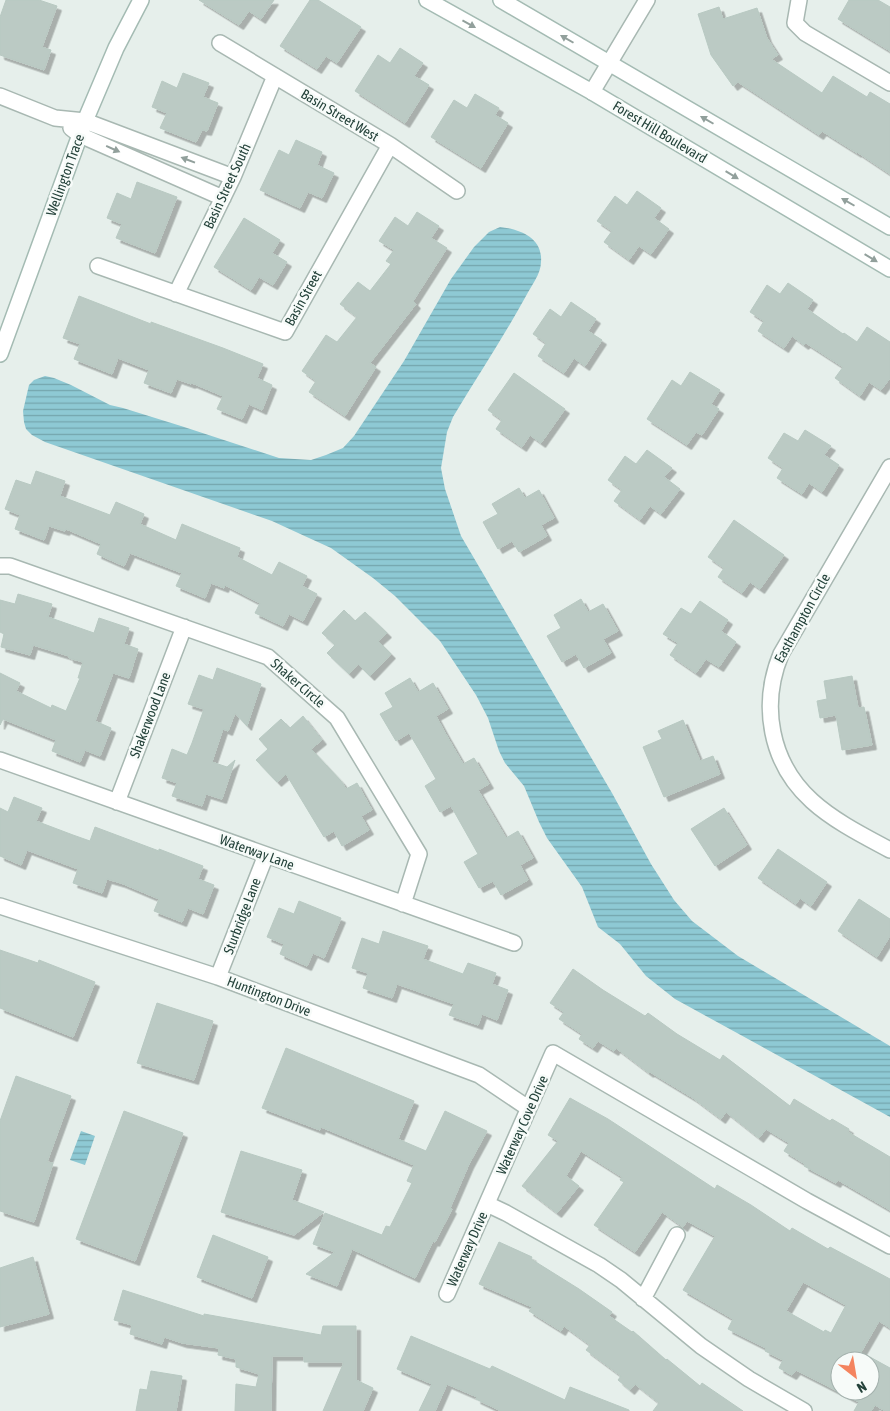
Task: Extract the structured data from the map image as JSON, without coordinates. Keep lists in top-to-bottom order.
{
  "streets": {
    "street": [
      "Basin Street West",
      "Forest Hill Boulevard",
      "Wellington Trace",
      "Basin Street South",
      "Basin Street",
      "Easthampton Circle",
      "Shaker Circle",
      "Shakerwood Lane",
      "Waterway Lane",
      "Sturbridge Lane",
      "Huntington Drive",
      "Waterway Cove Drive",
      "Waterway Drive"
    ]
  },
  "crossings": [
    ["Basin Street West", "Basin Street South"],
    ["Basin Street West", "Basin Street"],
    ["Basin Street South", "Basin Street"],
    ["Shaker Circle", "Shakerwood Lane"],
    ["Shaker Circle", "Waterway Lane"],
    ["Shakerwood Lane", "Waterway Lane"],
    ["Waterway Lane", "Sturbridge Lane"],
    ["Sturbridge Lane", "Huntington Drive"],
    ["Huntington Drive", "Waterway Cove Drive"],
    ["Waterway Cove Drive", "Waterway Drive"]
  ],
  "north": "bottom right"
}
